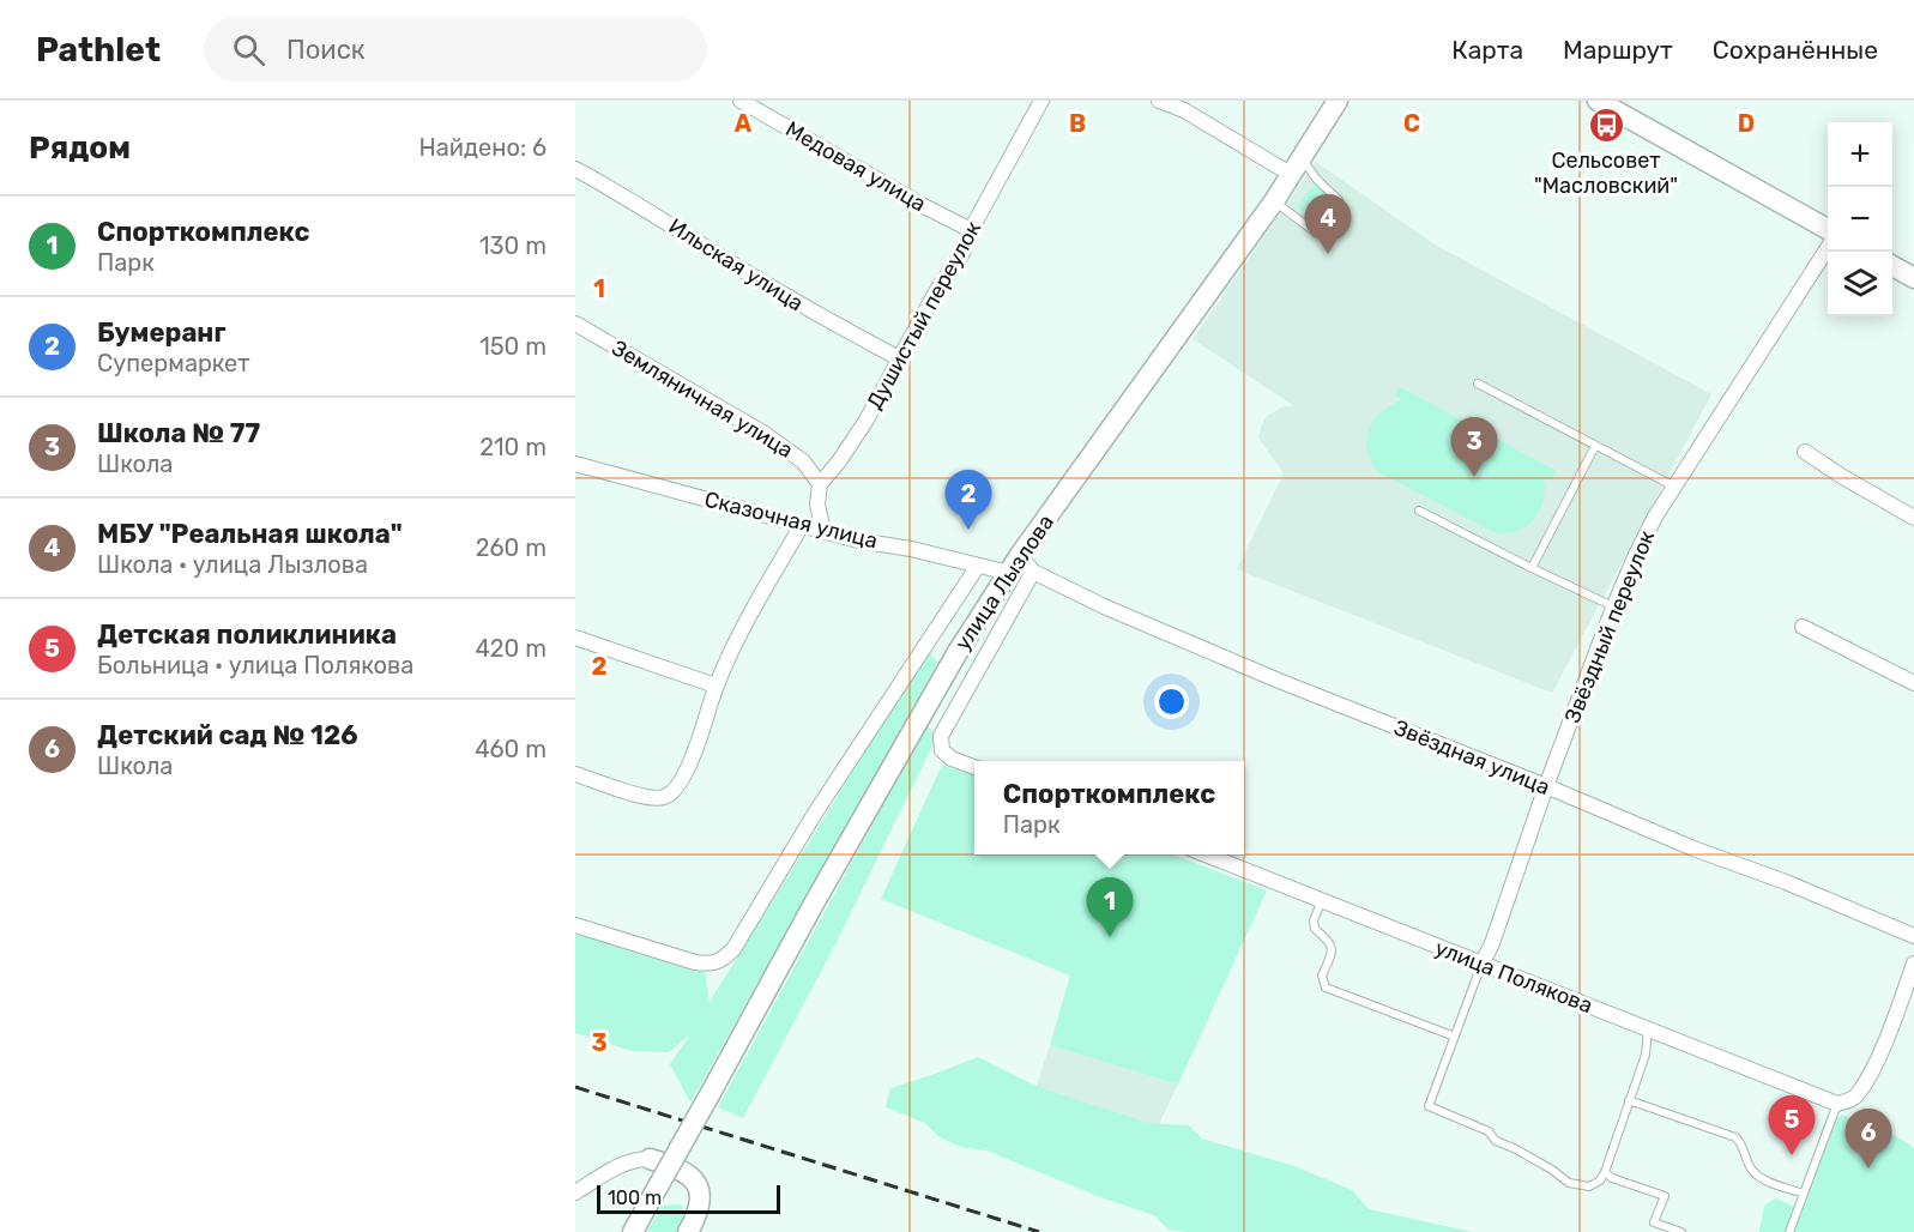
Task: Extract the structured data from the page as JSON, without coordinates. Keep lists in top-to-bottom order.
{
  "streets": {
    "main road": ["улица Лызлова"],
    "street": [
      "Медовая улица",
      "Ильская улица",
      "Душистый переулок",
      "Земляничная улица",
      "Сказочная улица",
      "Звёздный переулок",
      "Звёздная улица",
      "улица Полякова"
    ]
  },
  "crossings": [
    ["Медовая улица", "Душистый переулок"],
    ["Ильская улица", "Душистый переулок"],
    ["Душистый переулок", "Земляничная улица"],
    ["Сказочная улица", "улица Лызлова"],
    ["Звёздный переулок", "Звёздная улица"],
    ["Звёздный переулок", "улица Полякова"]
  ],
  "places": {
    "bus stop": ["Сельсовет \"Масловский\""]
  },
  "scale_bar": "100 m",
  "page": {
    "header": "Pathlet",
    "search": "Поиск",
    "nav": ["Карта", "Маршрут", "Сохранённые"],
    "heading": ["Рядом", "Найдено: 6"],
    "map_buttons": ["+", "−"],
    "list": [
      {
        "mark": "1",
        "name": "Спорткомплекс",
        "note": "Парк",
        "value": "130 m"
      },
      {
        "mark": "2",
        "name": "Бумеранг",
        "note": "Супермаркет",
        "value": "150 m"
      },
      {
        "mark": "3",
        "name": "Школа № 77",
        "note": "Школа",
        "value": "210 m"
      },
      {
        "mark": "4",
        "name": "МБУ \"Реальная школа\"",
        "note": "Школа · улица Лызлова",
        "value": "260 m"
      },
      {
        "mark": "5",
        "name": "Детская поликлиника",
        "note": "Больница · улица Полякова",
        "value": "420 m"
      },
      {
        "mark": "6",
        "name": "Детский сад № 126",
        "note": "Школа",
        "value": "460 m"
      }
    ],
    "pins": [
      "4",
      "3",
      "2",
      "1",
      "5",
      "6"
    ],
    "popup": ["Спорткомплекс", "Парк"],
    "scale": "100 m"
  },
  "grid": {
    "columns": [
      "A",
      "B",
      "C",
      "D"
    ],
    "rows": ["1", "2", "3"]
  }
}
